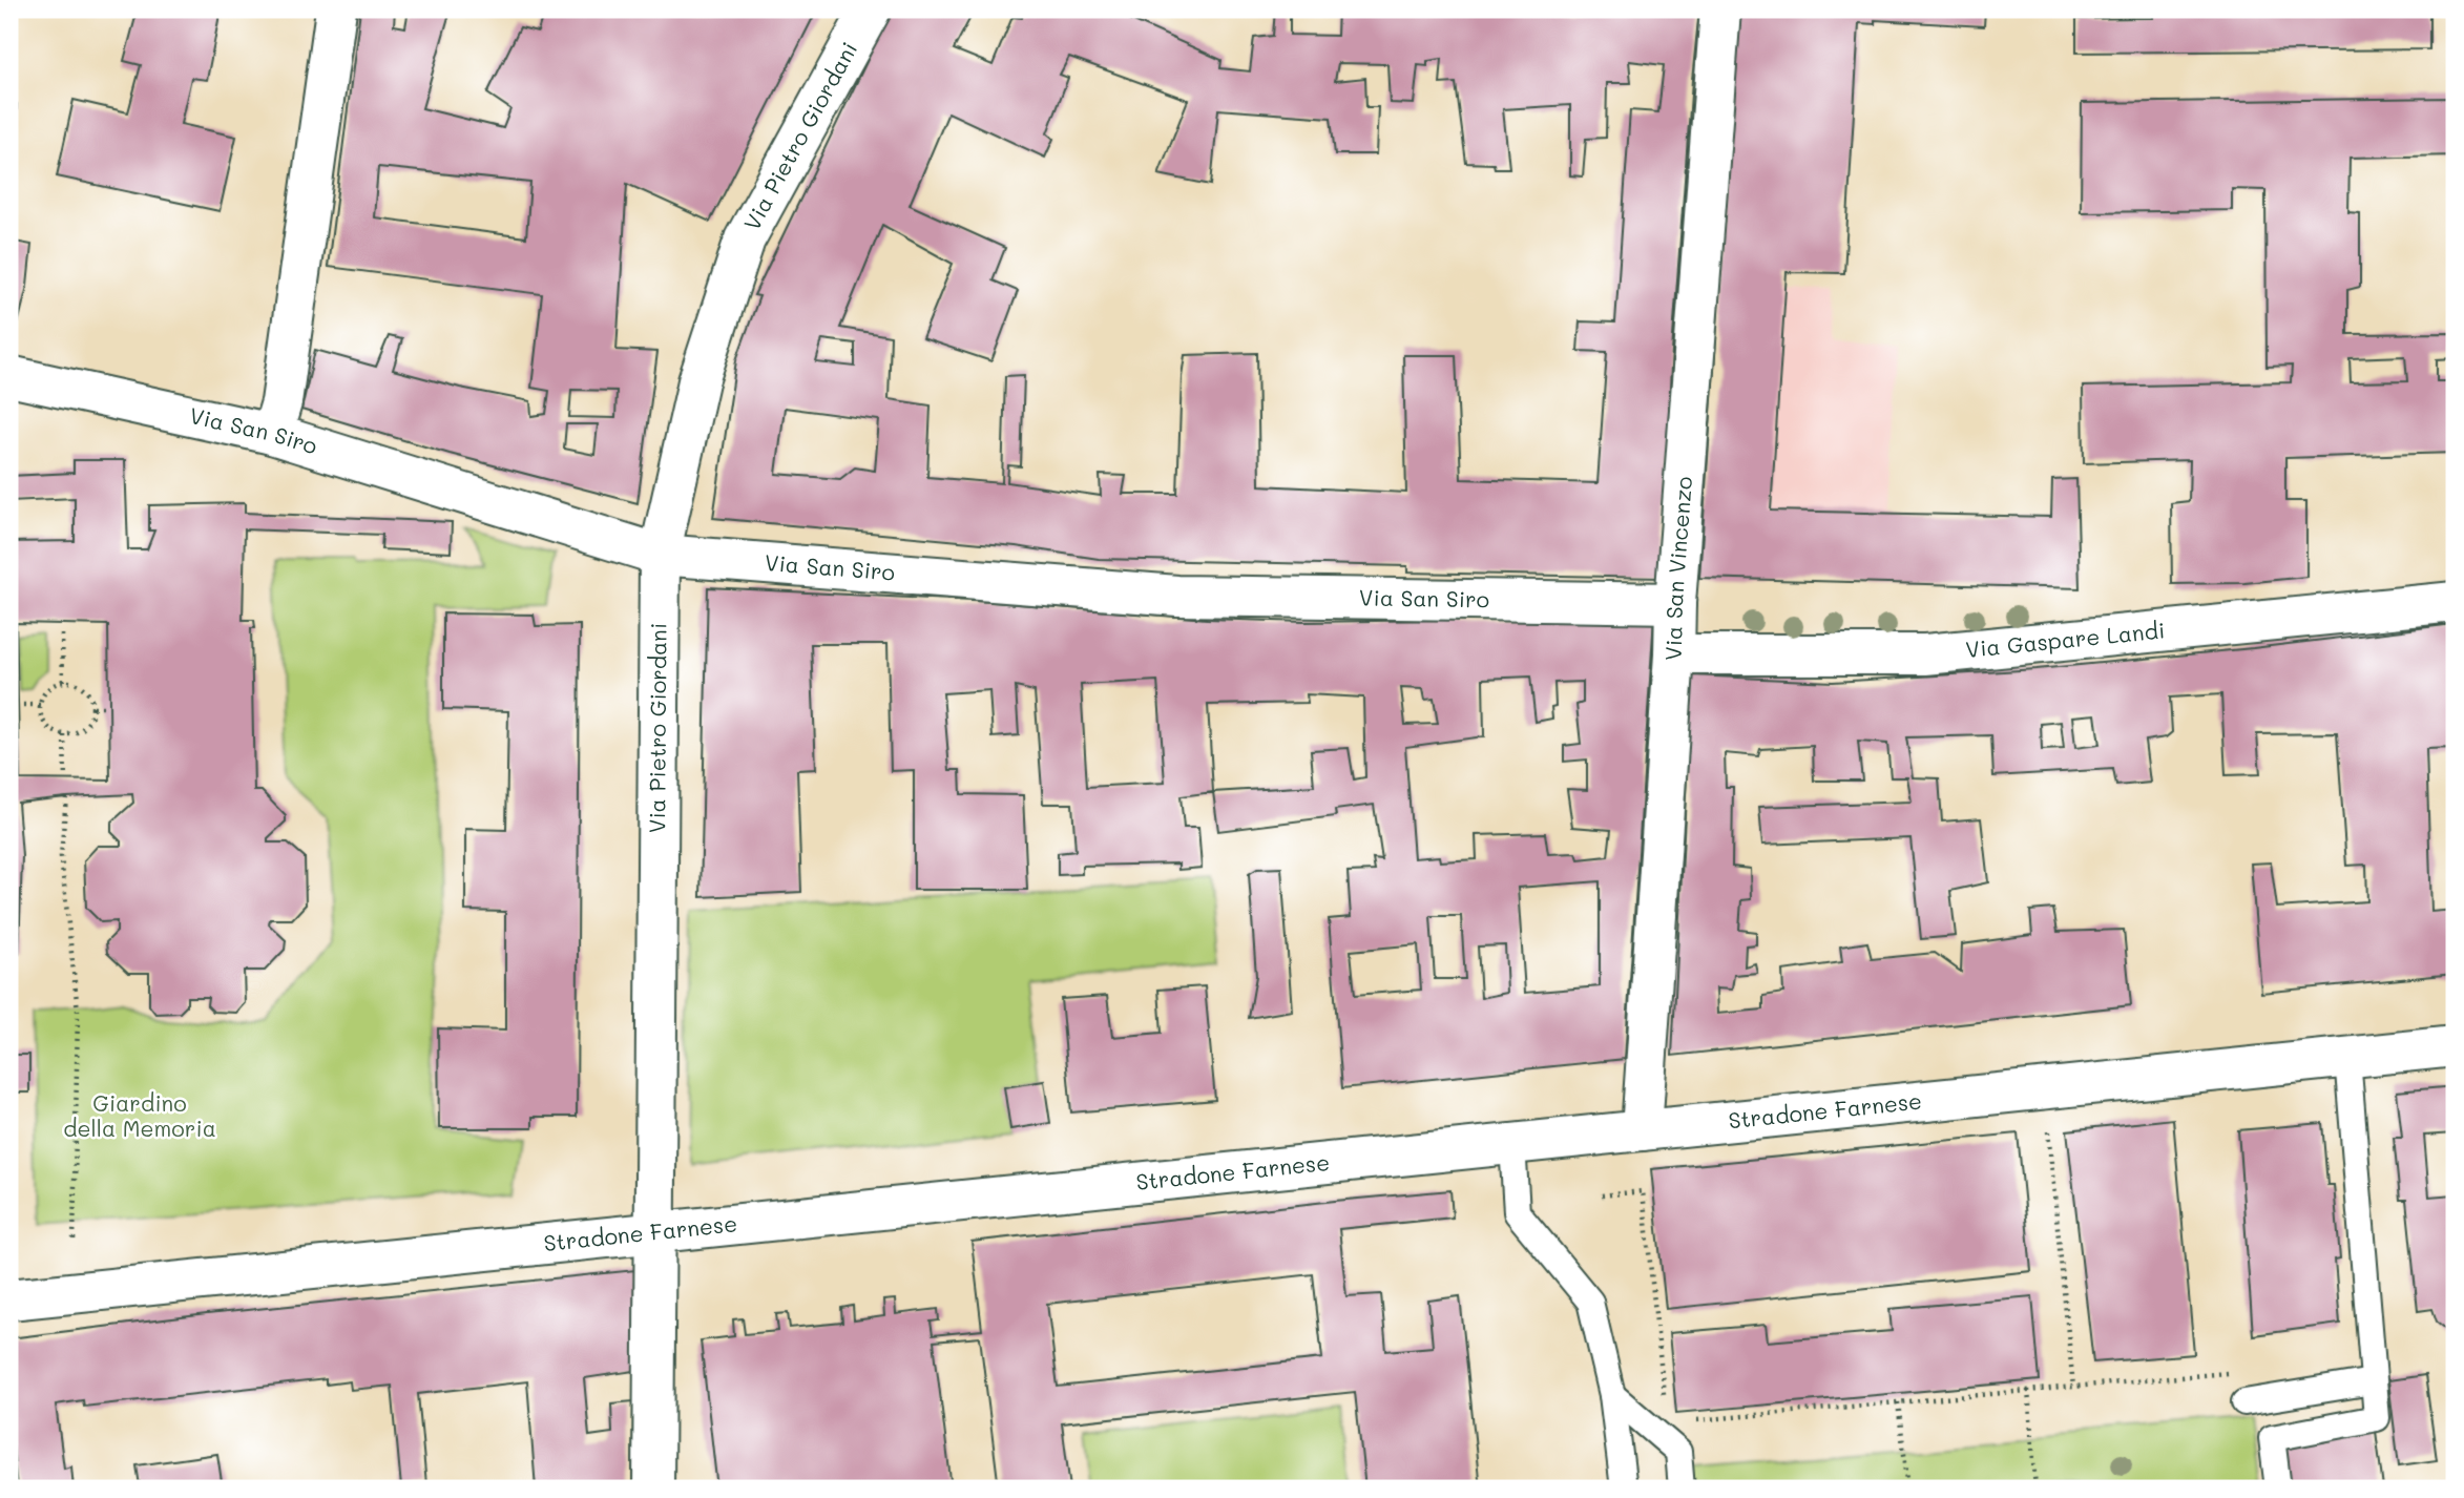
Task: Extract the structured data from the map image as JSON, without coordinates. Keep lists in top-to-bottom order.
{
  "streets": {
    "street": [
      "Via Pietro Giordani",
      "Via San Siro",
      "Via San Vincenzo",
      "Via Gaspare Landi",
      "Stradone Farnese"
    ]
  },
  "crossings": [
    ["Via Pietro Giordani", "Via San Siro"],
    ["Via Pietro Giordani", "Stradone Farnese"],
    ["Via San Siro", "Via San Vincenzo"],
    ["Via San Vincenzo", "Via Gaspare Landi"],
    ["Via San Vincenzo", "Stradone Farnese"]
  ],
  "parks": ["Giardino della Memoria"]
}
